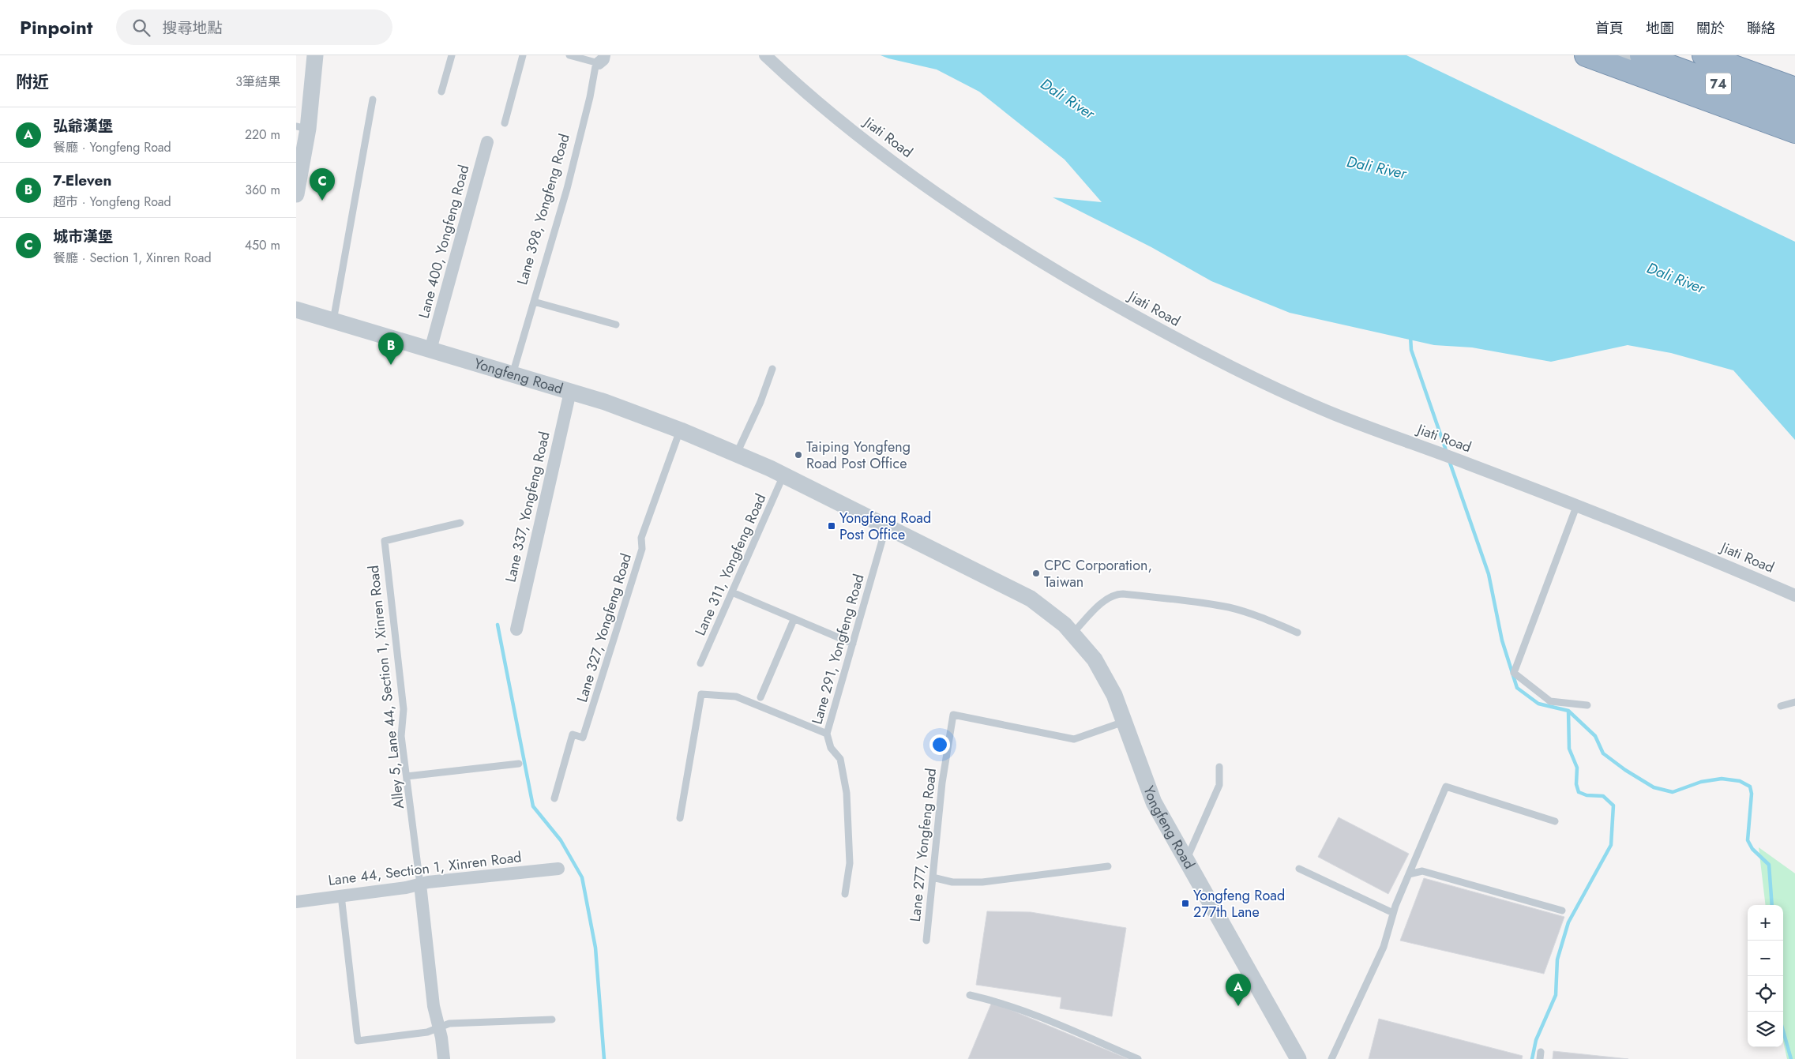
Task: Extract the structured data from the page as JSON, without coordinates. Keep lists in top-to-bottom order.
{
  "streets": {
    "highway": ["74"],
    "street": [
      "Jiati Road",
      "Lane 400, Yongfeng Road",
      "Yongfeng Road",
      "Lane 337, Yongfeng Road",
      "Lane 44, Section 1, Xinren Road"
    ],
    "lane": [
      "Lane 398, Yongfeng Road",
      "Lane 311, Yongfeng Road",
      "Lane 327, Yongfeng Road",
      "Lane 291, Yongfeng Road",
      "Alley 5, Lane 44, Section 1, Xinren Road",
      "Lane 277, Yongfeng Road"
    ]
  },
  "crossings": [
    ["Lane 398, Yongfeng Road", "Yongfeng Road"],
    ["Lane 400, Yongfeng Road", "Yongfeng Road"],
    ["Yongfeng Road", "Lane 337, Yongfeng Road"],
    ["Yongfeng Road", "Lane 311, Yongfeng Road"],
    ["Yongfeng Road", "Lane 327, Yongfeng Road"],
    ["Yongfeng Road", "Lane 291, Yongfeng Road"],
    ["Yongfeng Road", "Lane 277, Yongfeng Road"],
    ["Alley 5, Lane 44, Section 1, Xinren Road", "Lane 44, Section 1, Xinren Road"]
  ],
  "water": ["Dali River"],
  "places": {
    "other": ["Taiping Yongfeng Road Post Office", "CPC Corporation, Taiwan"],
    "transit": ["Yongfeng Road Post Office", "Yongfeng Road 277th Lane"]
  },
  "page": {
    "header": "Pinpoint",
    "search": "搜尋地點",
    "nav": [
      "首頁",
      "地圖",
      "關於",
      "聯絡"
    ],
    "heading": ["附近", "3筆結果"],
    "list": [
      {
        "mark": "A",
        "name": "弘爺漢堡",
        "note": "餐廳 · Yongfeng Road",
        "value": "220 m"
      },
      {
        "mark": "B",
        "name": "7-Eleven",
        "note": "超市 · Yongfeng Road",
        "value": "360 m"
      },
      {
        "mark": "C",
        "name": "城市漢堡",
        "note": "餐廳 · Section 1, Xinren Road",
        "value": "450 m"
      }
    ],
    "pins": ["C", "B", "A"],
    "map_buttons": ["+", "−"]
  }
}
